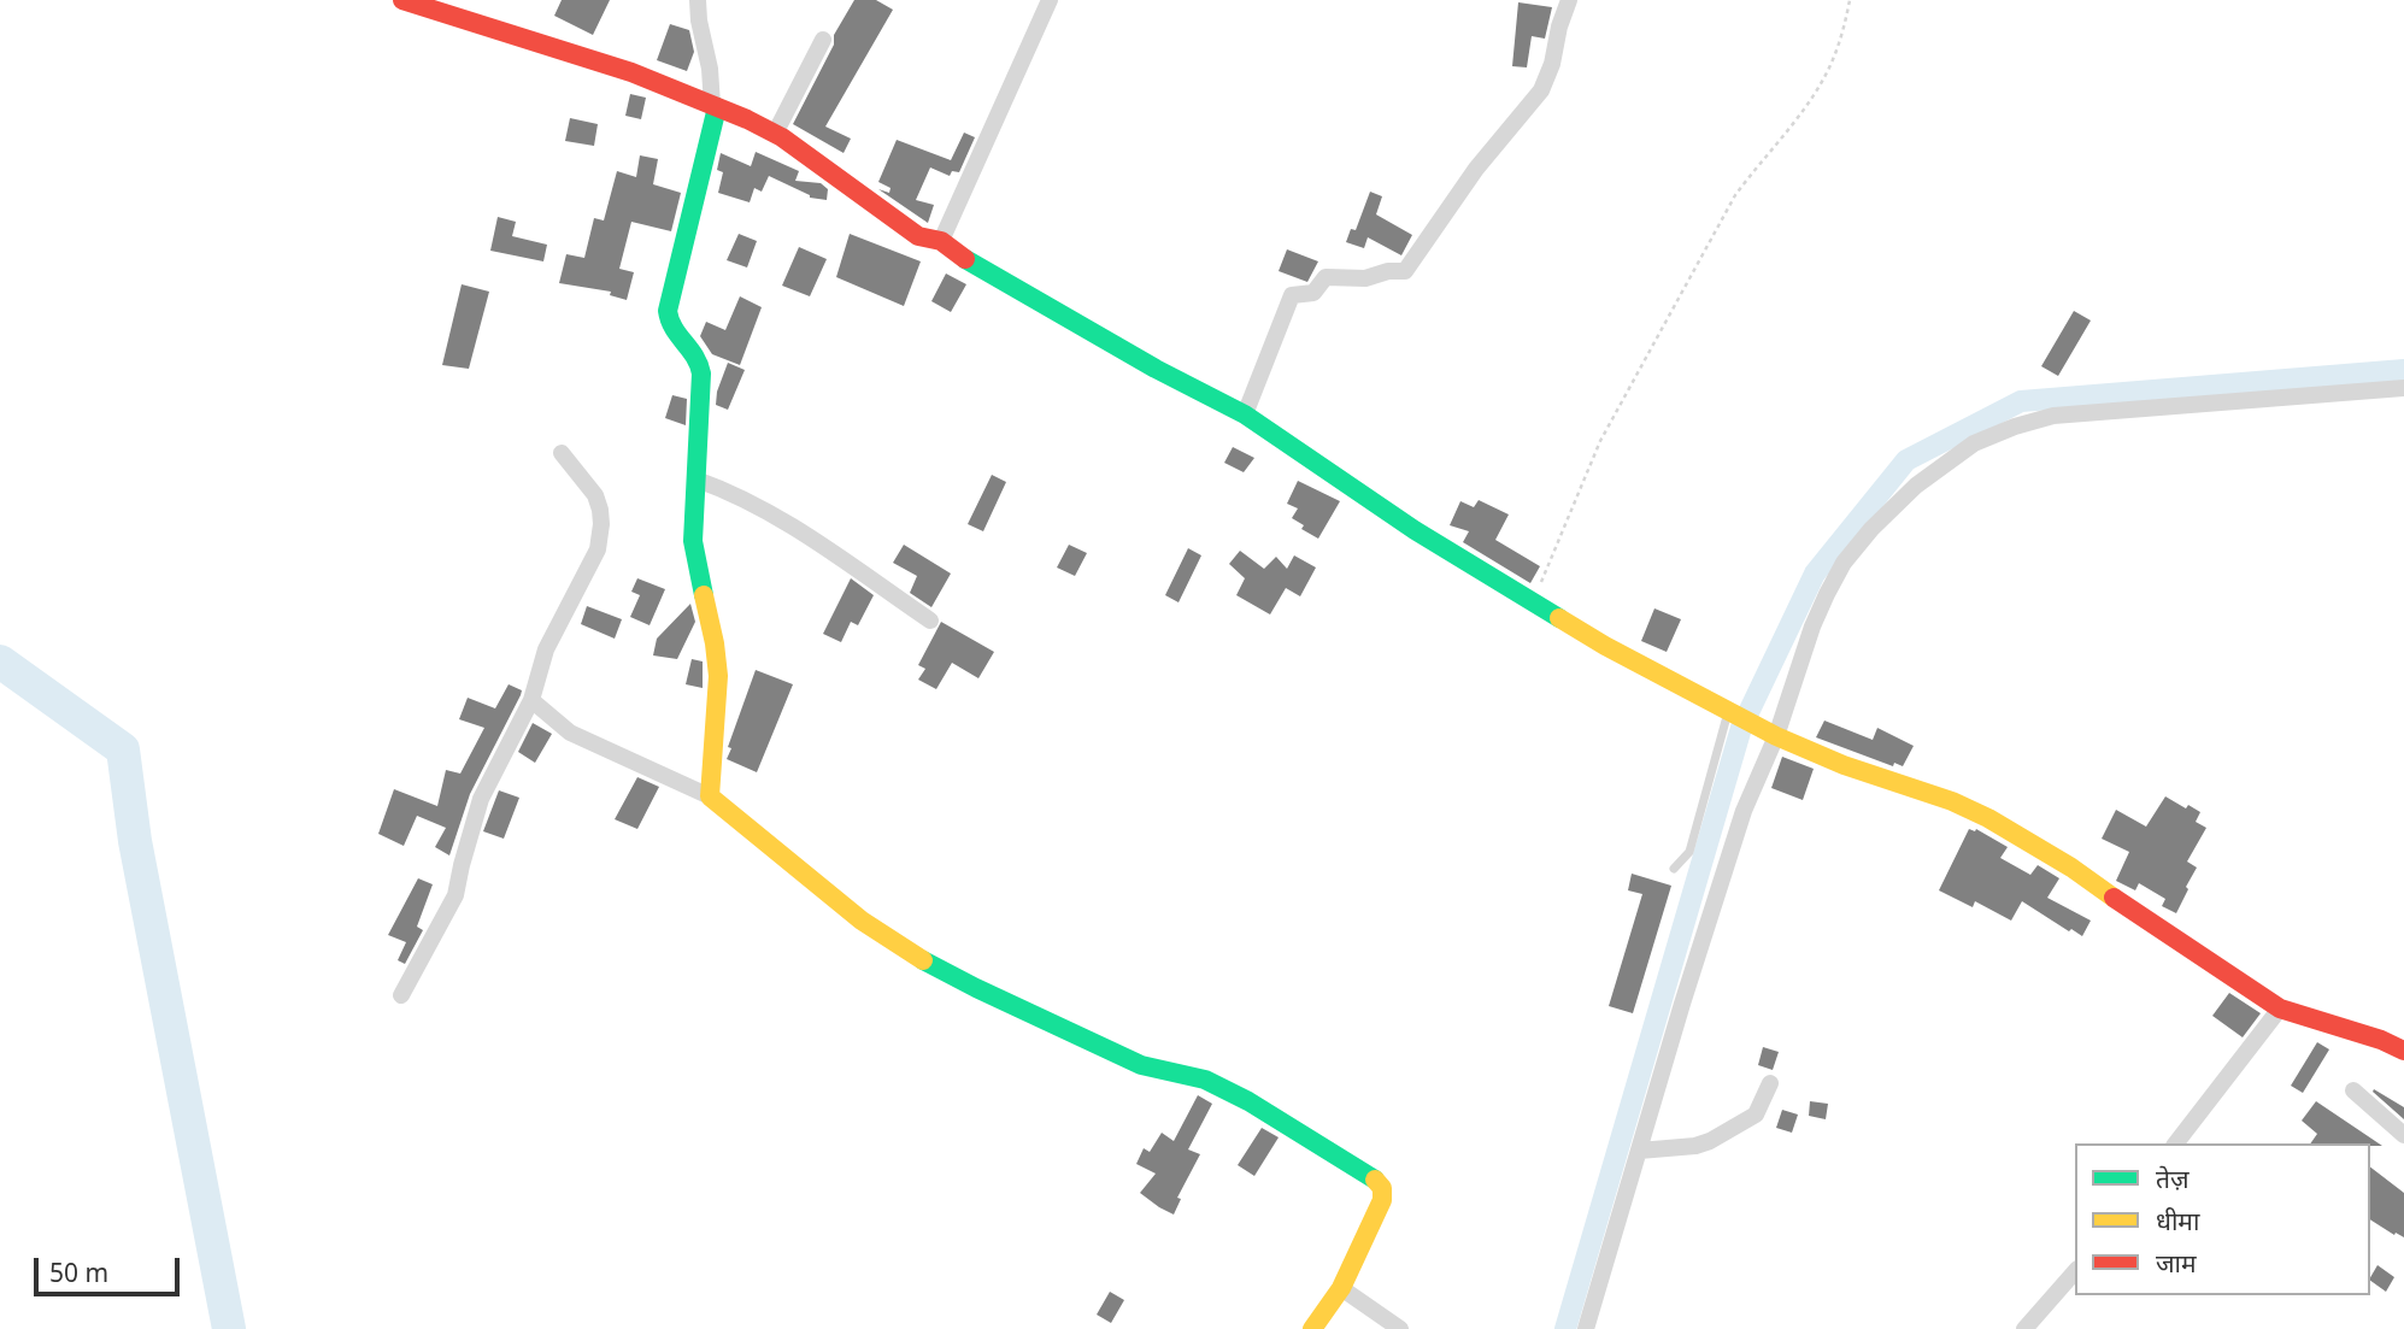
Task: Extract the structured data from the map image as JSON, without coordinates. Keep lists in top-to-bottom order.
{
  "legend": ["तेज़", "धीमा", "जाम"],
  "scale_bar": "50 m"
}
